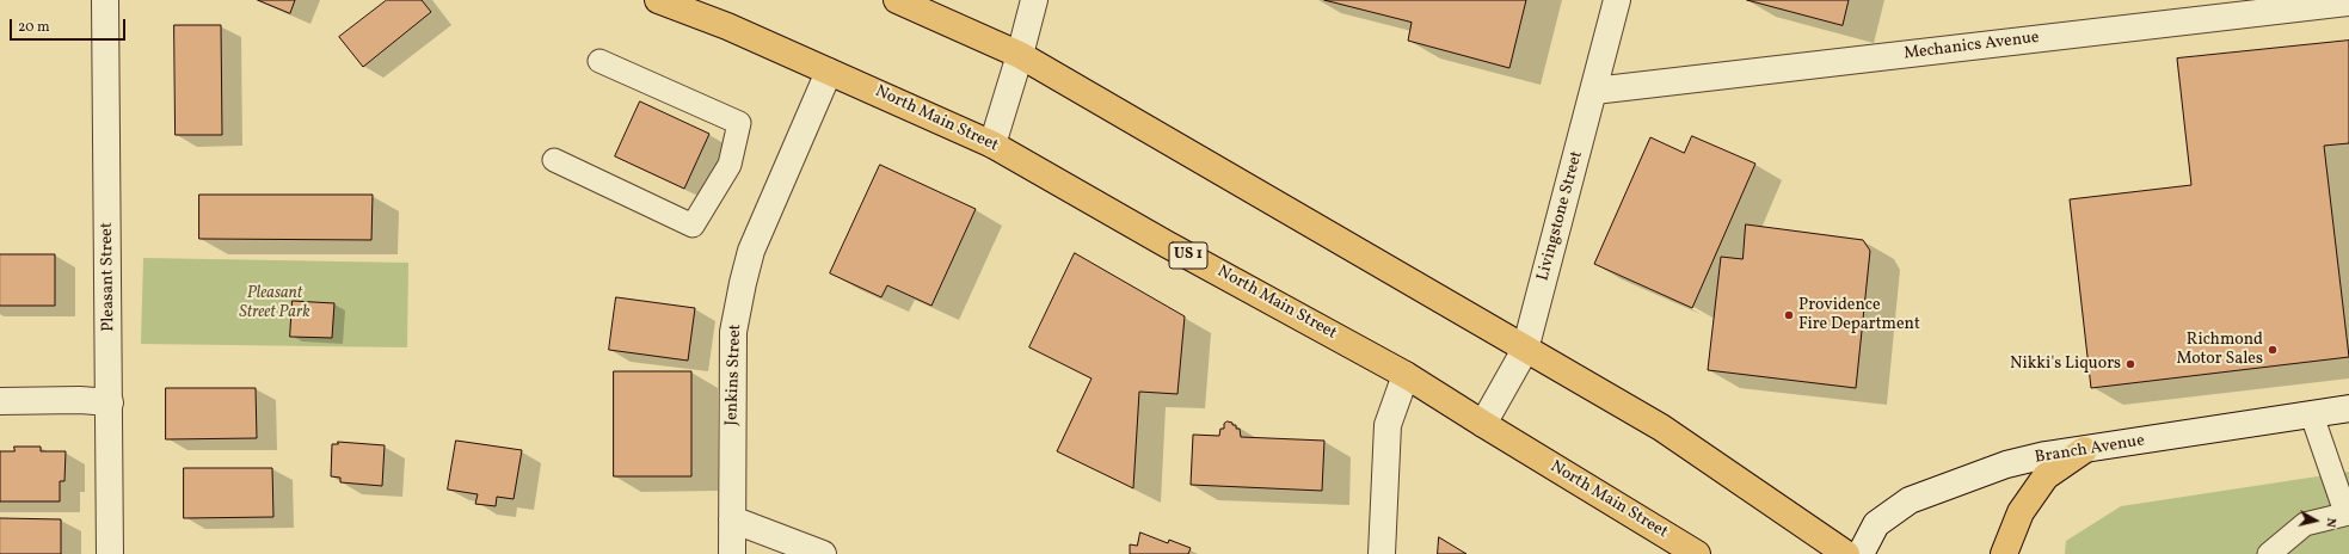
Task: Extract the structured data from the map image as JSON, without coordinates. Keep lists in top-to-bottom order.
{
  "streets": {
    "main road": ["North Main Street", "US 1"],
    "street": [
      "Mechanics Avenue",
      "Livingstone Street",
      "Pleasant Street",
      "Jenkins Street",
      "Branch Avenue"
    ]
  },
  "crossings": [
    ["Mechanics Avenue", "Livingstone Street"],
    ["North Main Street", "Livingstone Street"],
    ["North Main Street", "Jenkins Street"]
  ],
  "parks": ["Pleasant Street Park"],
  "places": ["Providence Fire Department", "Richmond Motor Sales", "Nikki's Liquors"],
  "scale_bar": "20 m",
  "north": "right"
}
